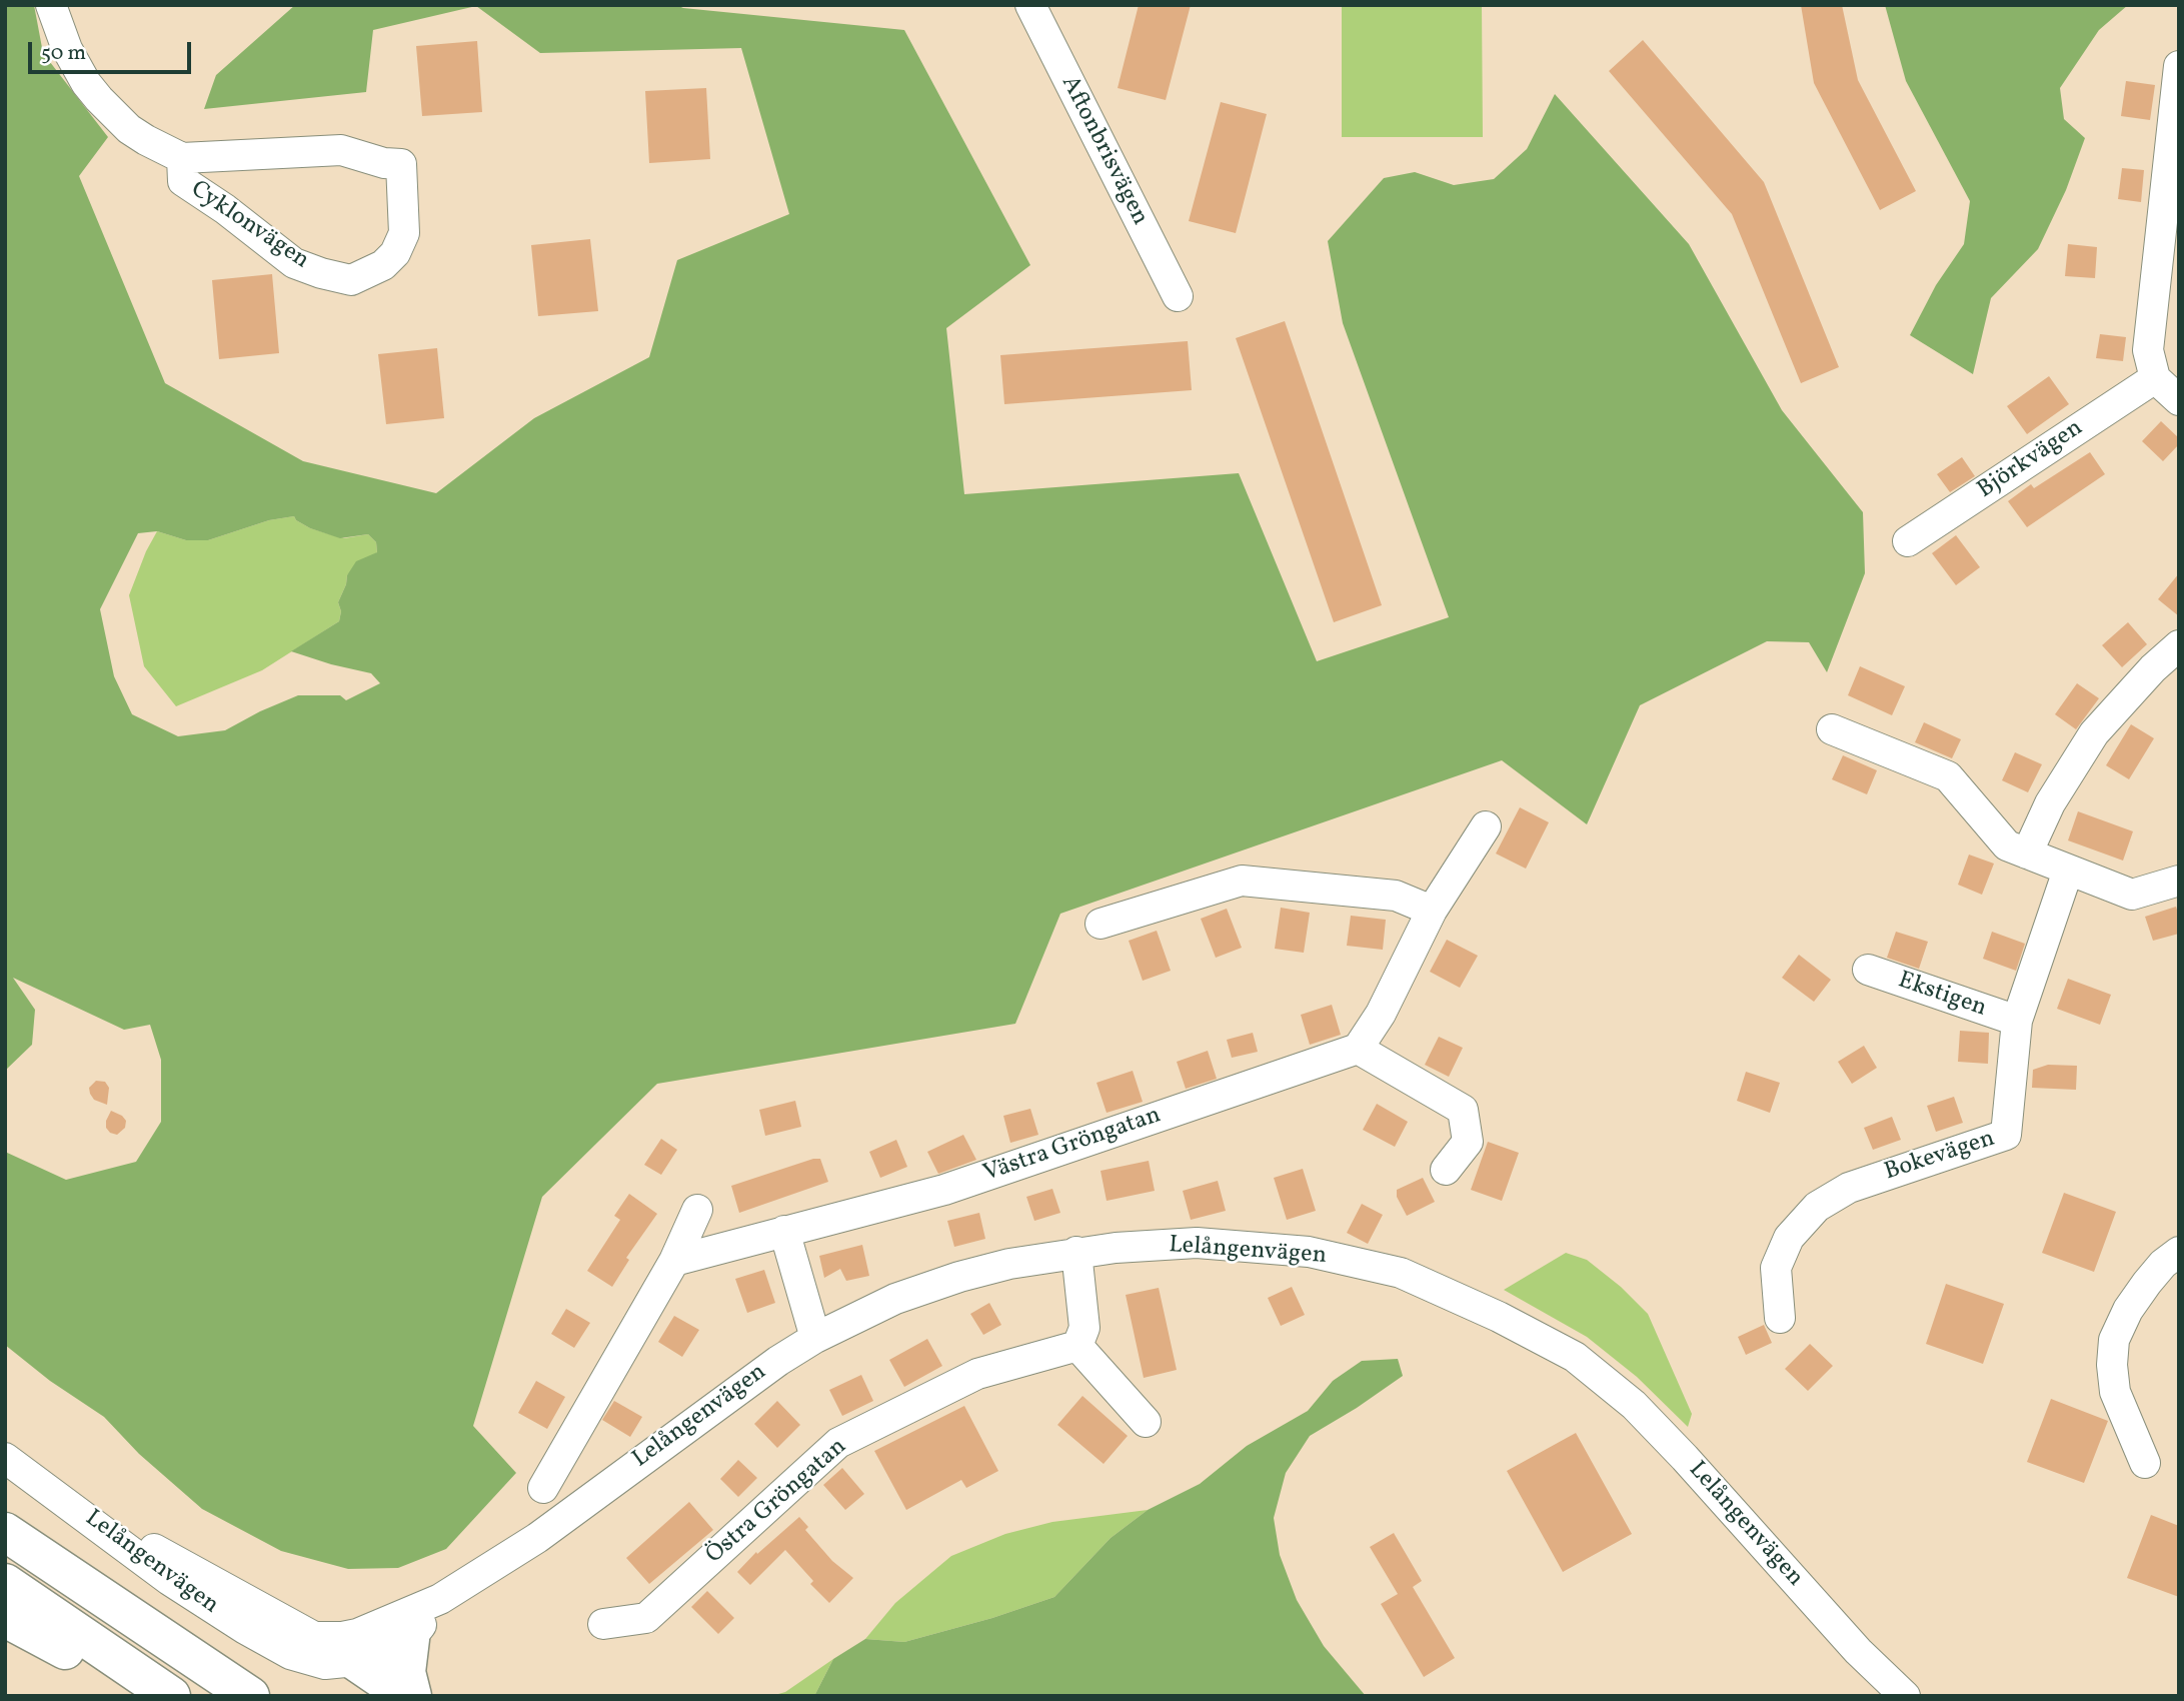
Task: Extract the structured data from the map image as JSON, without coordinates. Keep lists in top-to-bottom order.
{
  "streets": {
    "street": [
      "Aftonbrisvägen",
      "Cyklonvägen",
      "Björkvägen",
      "Ekstigen",
      "Västra Gröngatan",
      "Bokevägen",
      "Lelångenvägen",
      "Östra Gröngatan"
    ]
  },
  "crossings": [
    ["Ekstigen", "Bokevägen"]
  ],
  "scale_bar": "50 m"
}
